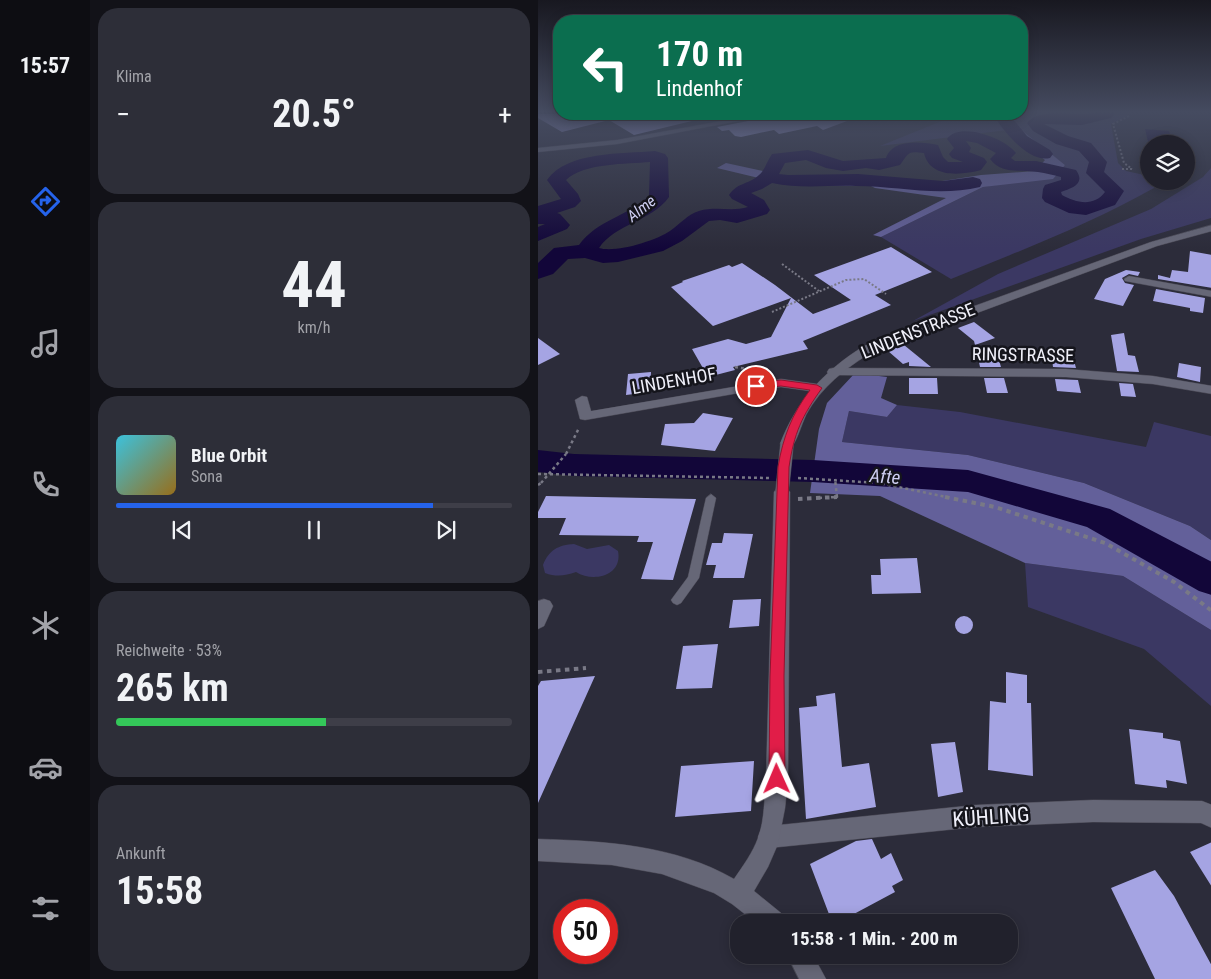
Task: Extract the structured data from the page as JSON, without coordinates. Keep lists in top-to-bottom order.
{
  "streets": {
    "street": [
      "LINDENSTRASSE",
      "RINGSTRASSE",
      "LINDENHOF",
      "KÜHLING"
    ]
  },
  "crossings": [
    ["LINDENSTRASSE", "RINGSTRASSE"],
    ["LINDENSTRASSE", "LINDENHOF"],
    ["LINDENSTRASSE", "KÜHLING"]
  ],
  "water": ["Alme", "Afte"],
  "page": {
    "tabs": "15:57",
    "tile": [
      "Klima",
      ["44", "km/h"],
      ["Reichweite · 53%", "265 km"],
      ["Ankunft", "15:58"]
    ],
    "turn": ["170 m", "Lindenhof"],
    "heat": ["−", "20.5°", "+"],
    "song": ["Blue Orbit", "Sona"],
    "limit": "50",
    "trip": "15:58 · 1 Min. · 200 m"
  }
}
